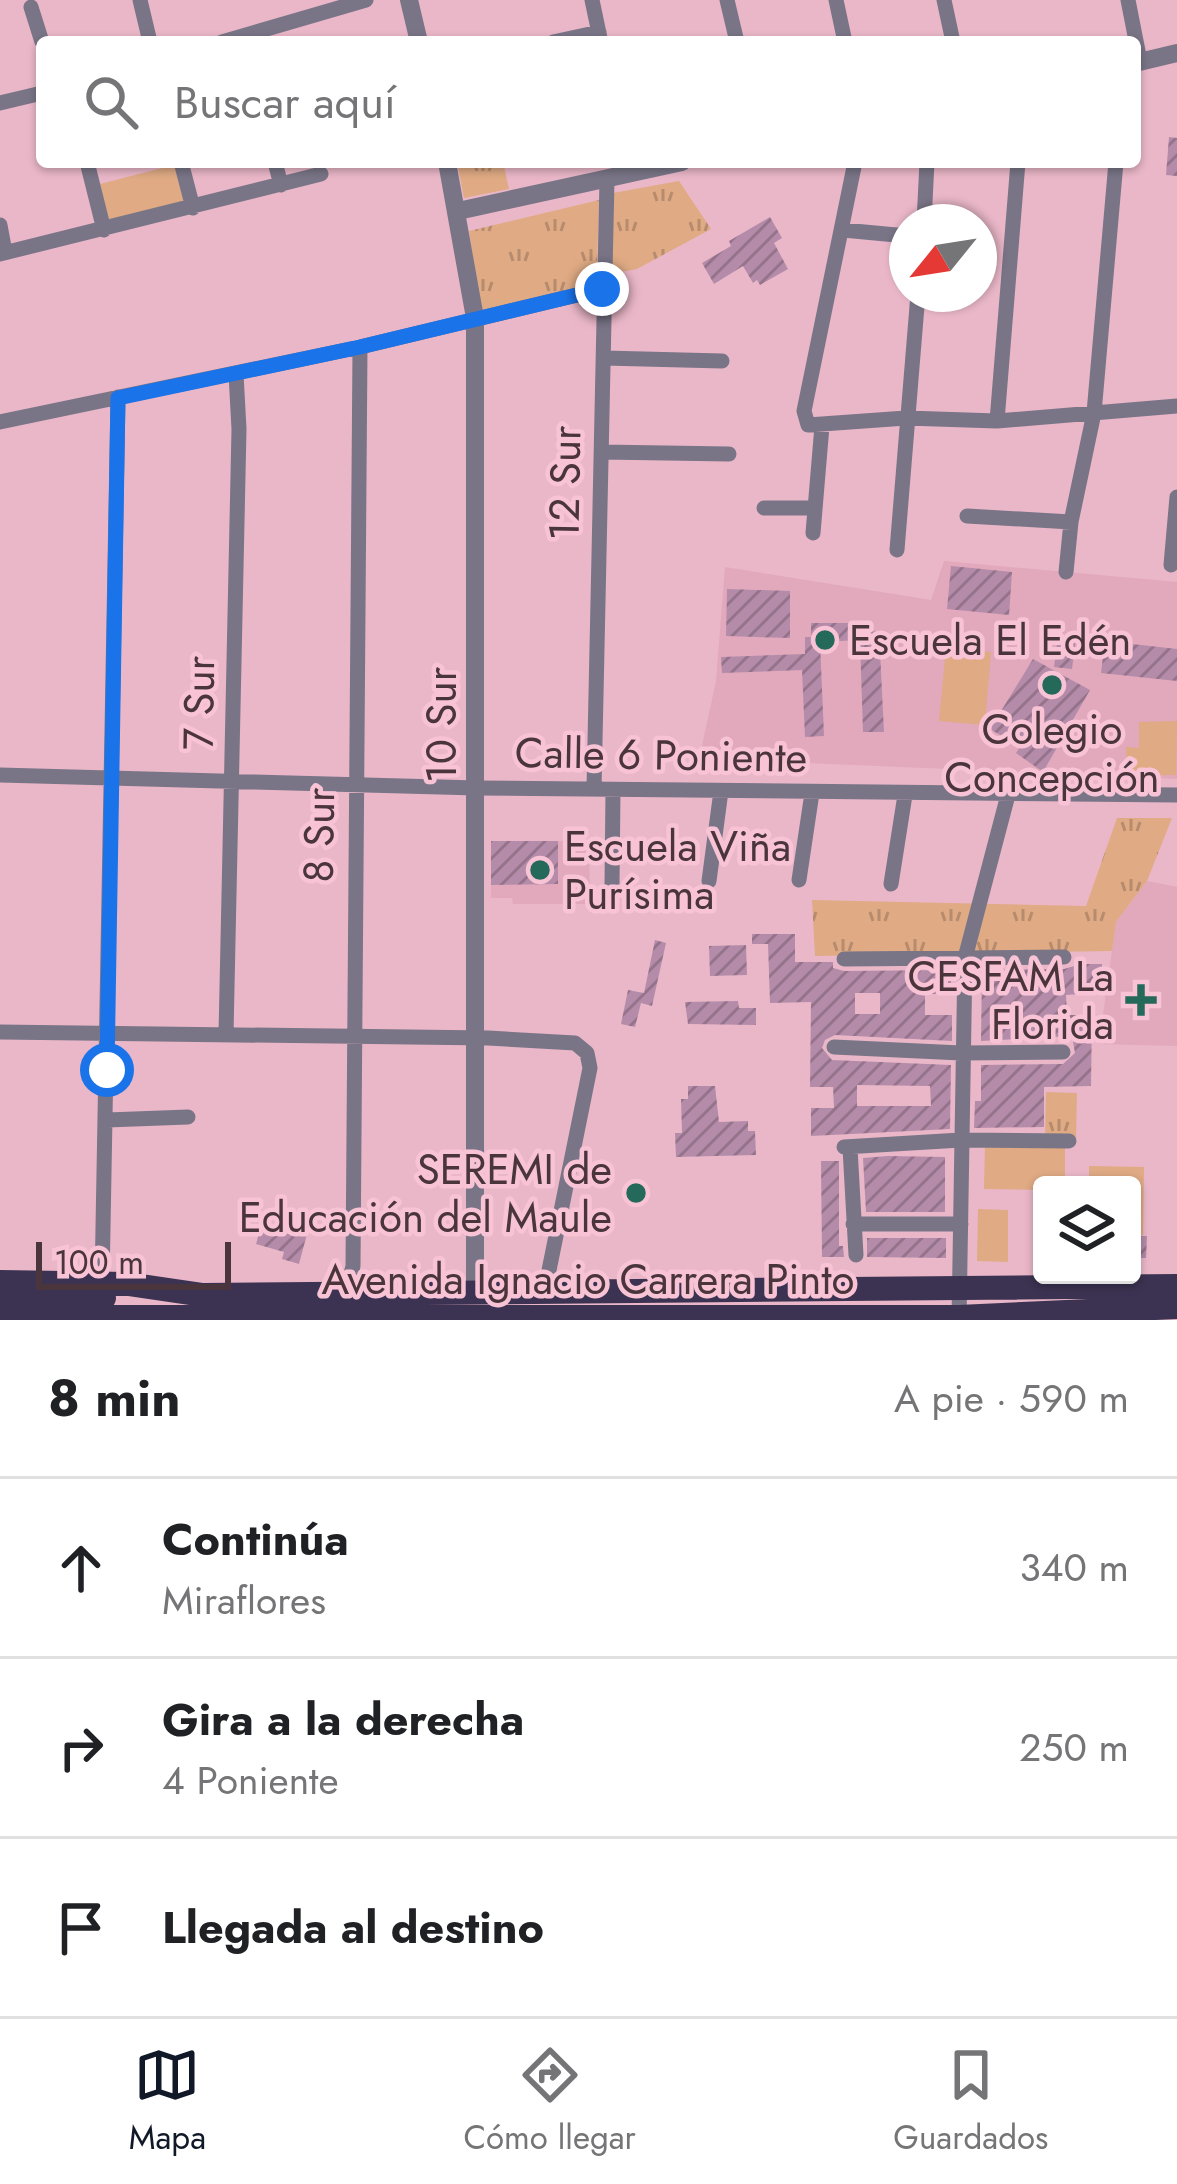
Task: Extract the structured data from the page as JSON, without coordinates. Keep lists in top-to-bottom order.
{
  "streets": {
    "main road": ["Avenida Ignacio Carrera Pinto"],
    "street": [
      "12 Sur",
      "7 Sur",
      "10 Sur",
      "Calle 6 Poniente",
      "8 Sur"
    ]
  },
  "crossings": [
    ["12 Sur", "Calle 6 Poniente"],
    ["7 Sur", "Calle 6 Poniente"],
    ["10 Sur", "Calle 6 Poniente"],
    ["10 Sur", "Avenida Ignacio Carrera Pinto"],
    ["Calle 6 Poniente", "8 Sur"],
    ["8 Sur", "Avenida Ignacio Carrera Pinto"]
  ],
  "places": {
    "other": [
      "Escuela El Edén",
      "Colegio Concepción",
      "Escuela Viña Purísima",
      "SEREMI de Educación del Maule"
    ],
    "health": ["CESFAM La Florida"]
  },
  "scale_bar": "100 m",
  "north": "bottom left",
  "page": {
    "search": "Buscar aquí",
    "scale": "100 m",
    "heading": ["8 min", "A pie · 590 m"],
    "list": [
      ["Continúa", "Miraflores", "340 m"],
      ["Gira a la derecha", "4 Poniente", "250 m"],
      "Llegada al destino"
    ],
    "nav": ["Mapa", "Cómo llegar", "Guardados"]
  }
}
